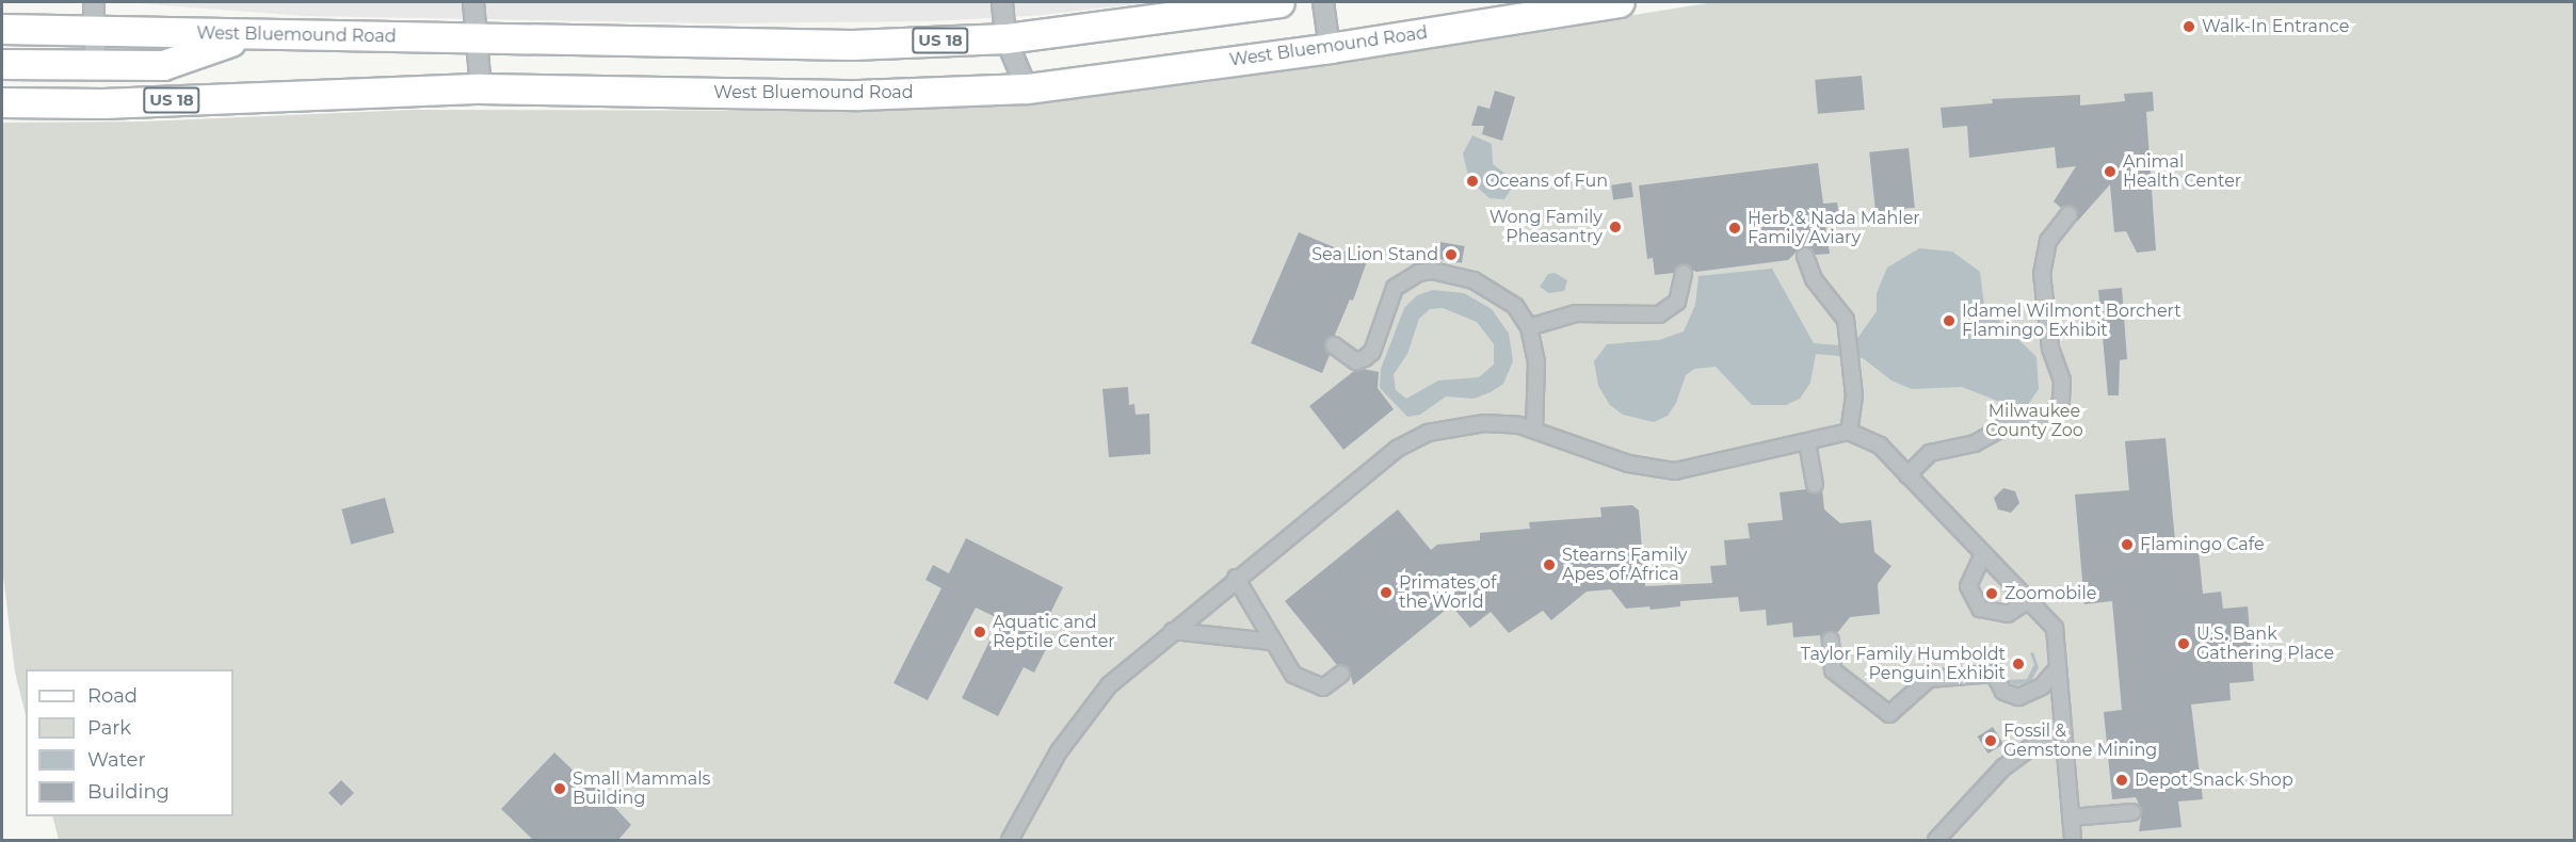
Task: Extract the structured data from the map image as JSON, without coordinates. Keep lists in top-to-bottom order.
{
  "streets": {
    "main road": ["West Bluemound Road", "US 18"]
  },
  "parks": ["Milwaukee County Zoo"],
  "places": [
    "Walk-In Entrance",
    "Animal Health Center",
    "Oceans of Fun",
    "Wong Family Pheasantry",
    "Herb & Nada Mahler Family Aviary",
    "Sea Lion Stand",
    "Idamel Wilmont Borchert Flamingo Exhibit",
    "Flamingo Cafe",
    "Stearns Family Apes of Africa",
    "Primates of the World",
    "Zoomobile",
    "Aquatic and Reptile Center",
    "U.S. Bank Gathering Place",
    "Taylor Family Humboldt Penguin Exhibit",
    "Fossil & Gemstone Mining",
    "Depot Snack Shop",
    "Small Mammals Building"
  ],
  "legend": [
    "Road",
    "Park",
    "Water",
    "Building"
  ]
}
